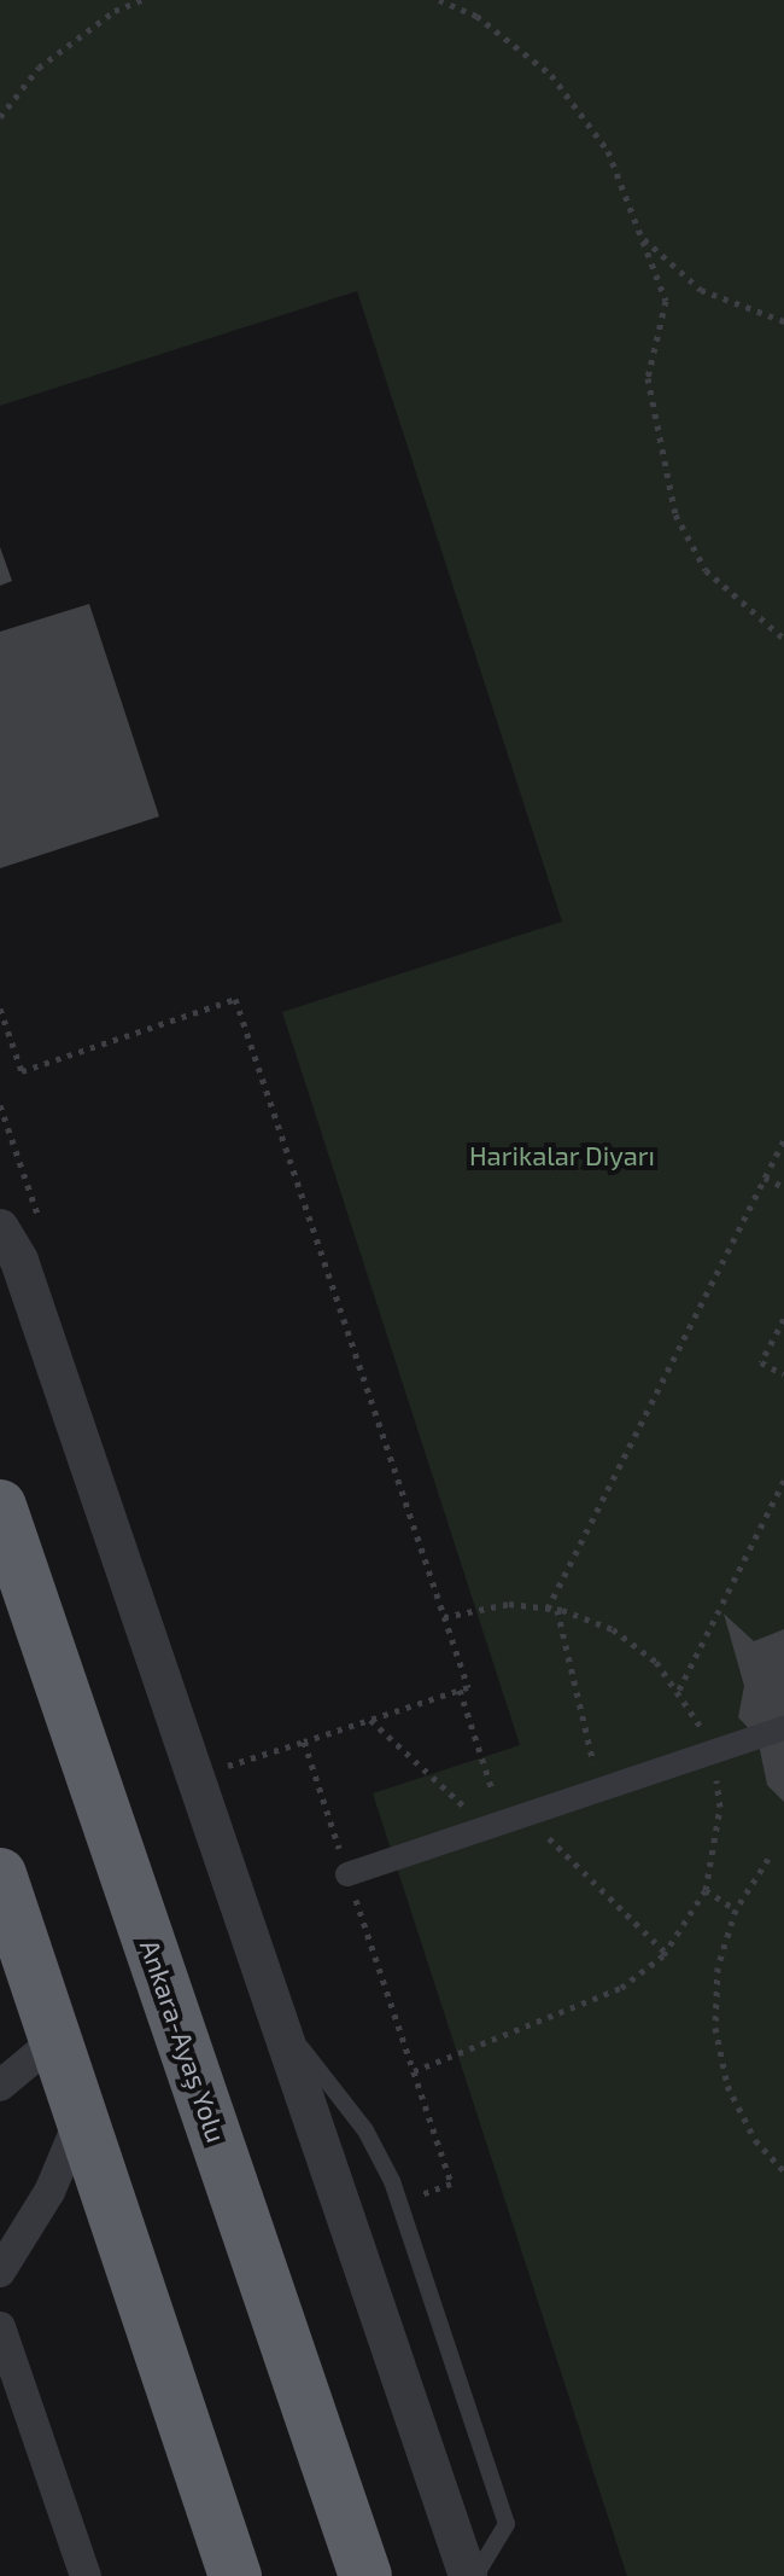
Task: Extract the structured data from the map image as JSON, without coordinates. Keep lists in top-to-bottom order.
{
  "streets": {
    "highway": ["Ankara-Ayaş Yolu"]
  },
  "parks": ["Harikalar Diyarı"]
}
